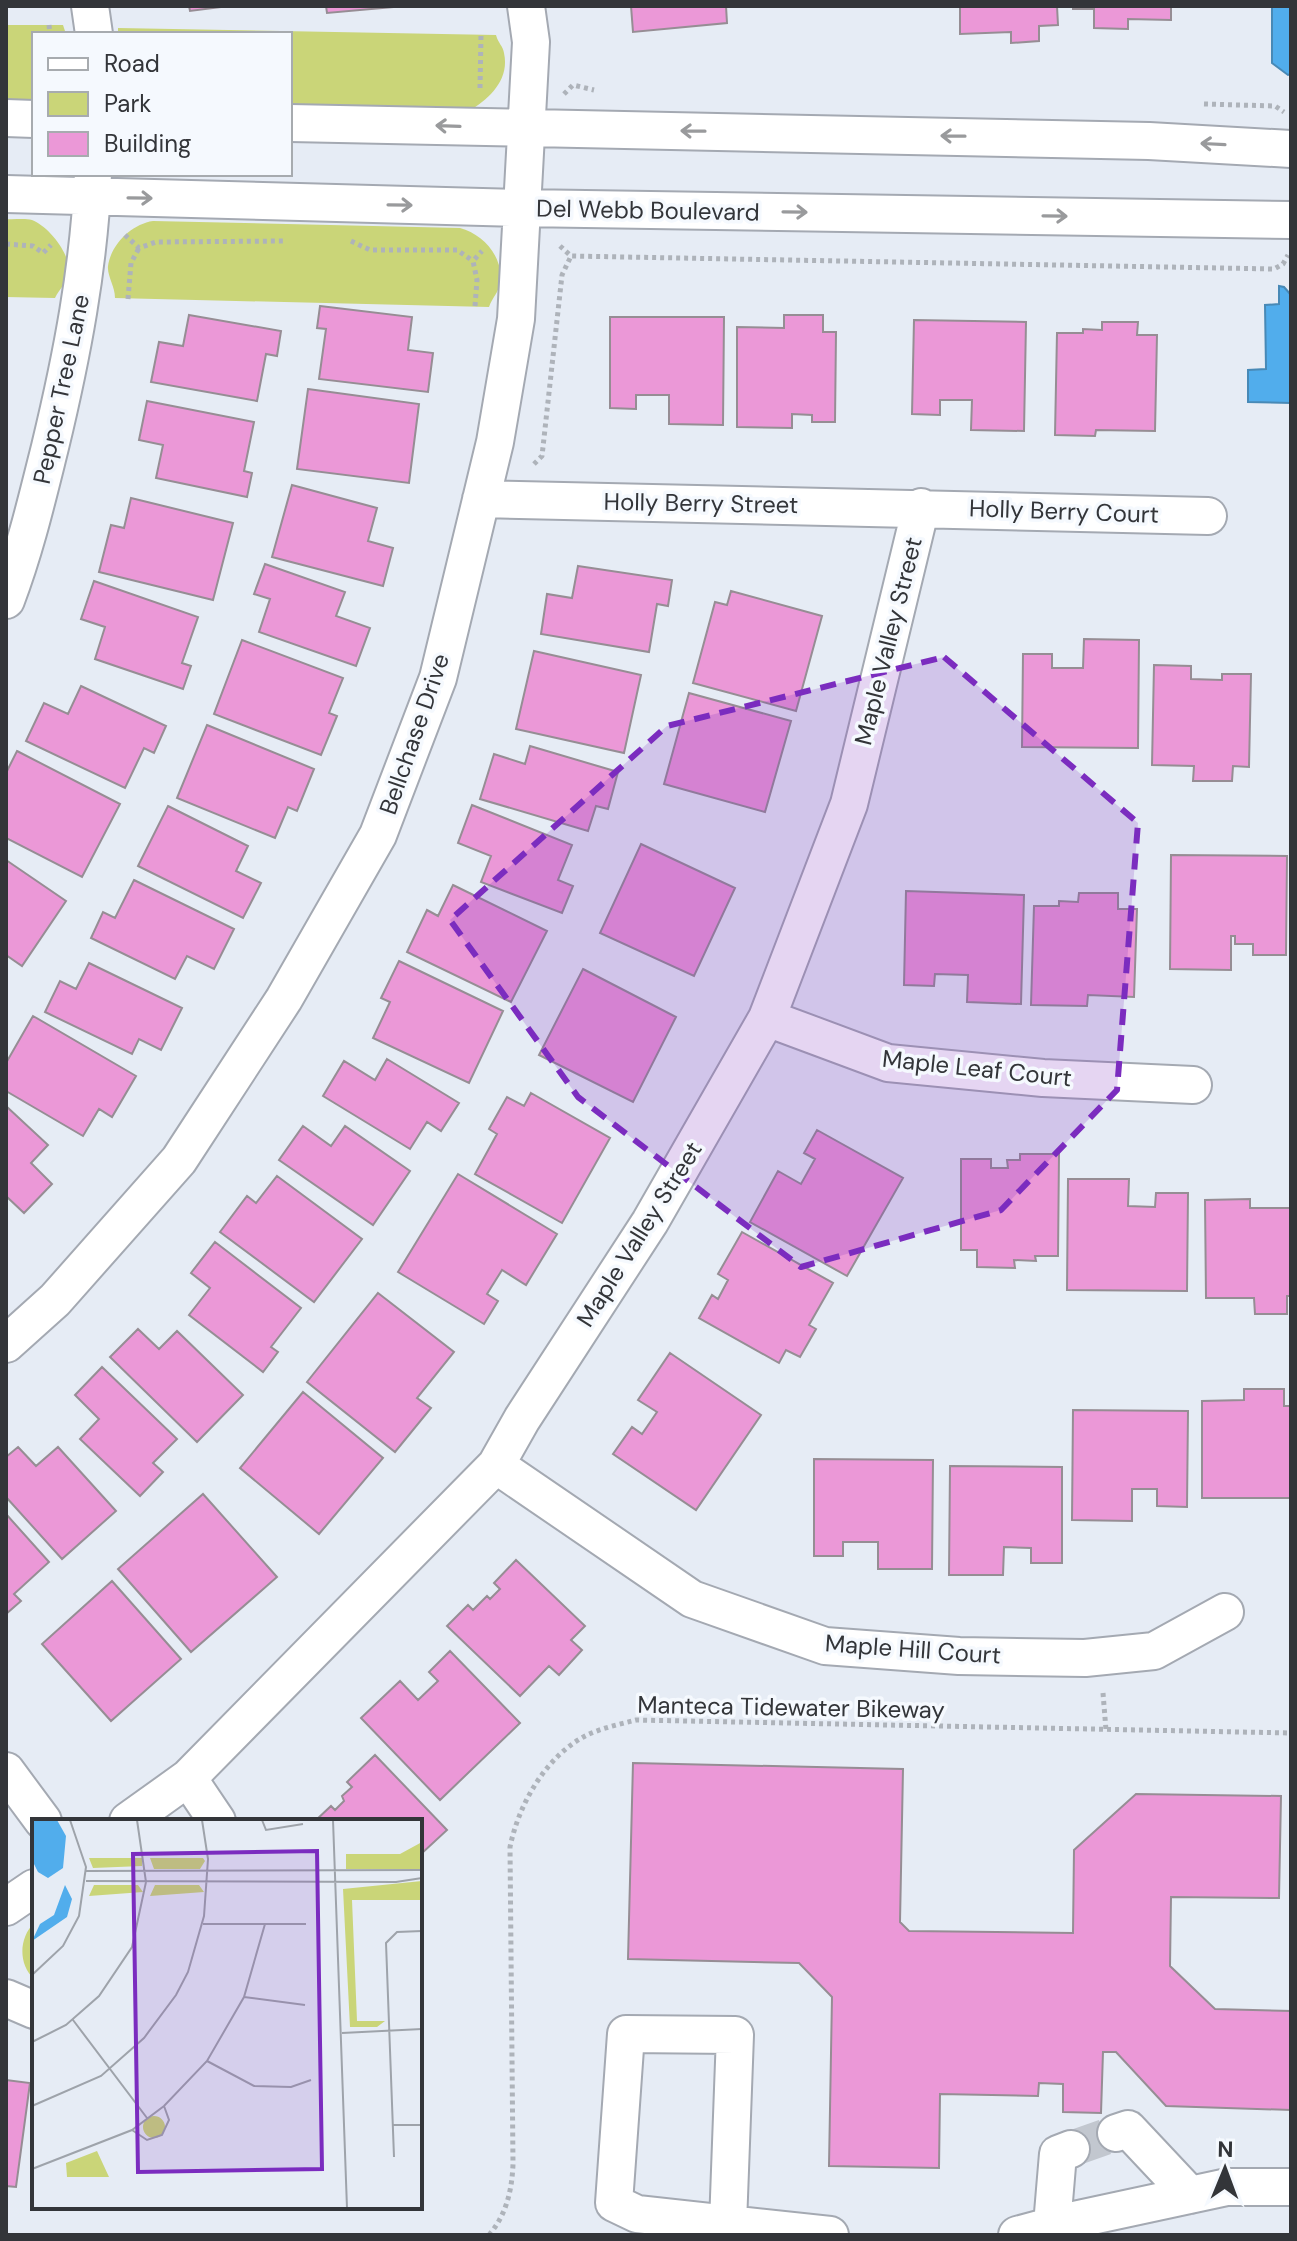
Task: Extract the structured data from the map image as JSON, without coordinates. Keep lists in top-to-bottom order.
{
  "streets": {
    "street": [
      "Del Webb Boulevard",
      "Pepper Tree Lane",
      "Holly Berry Street",
      "Holly Berry Court",
      "Maple Valley Street",
      "Bellchase Drive",
      "Maple Leaf Court",
      "Maple Hill Court"
    ],
    "path": ["Manteca Tidewater Bikeway"]
  },
  "crossings": [
    ["Del Webb Boulevard", "Pepper Tree Lane"],
    ["Del Webb Boulevard", "Bellchase Drive"],
    ["Holly Berry Street", "Holly Berry Court"],
    ["Holly Berry Street", "Maple Valley Street"],
    ["Holly Berry Street", "Bellchase Drive"],
    ["Holly Berry Court", "Maple Valley Street"],
    ["Maple Valley Street", "Maple Leaf Court"],
    ["Maple Valley Street", "Maple Hill Court"]
  ],
  "legend": ["Road", "Park", "Building"],
  "north": "top"
}
